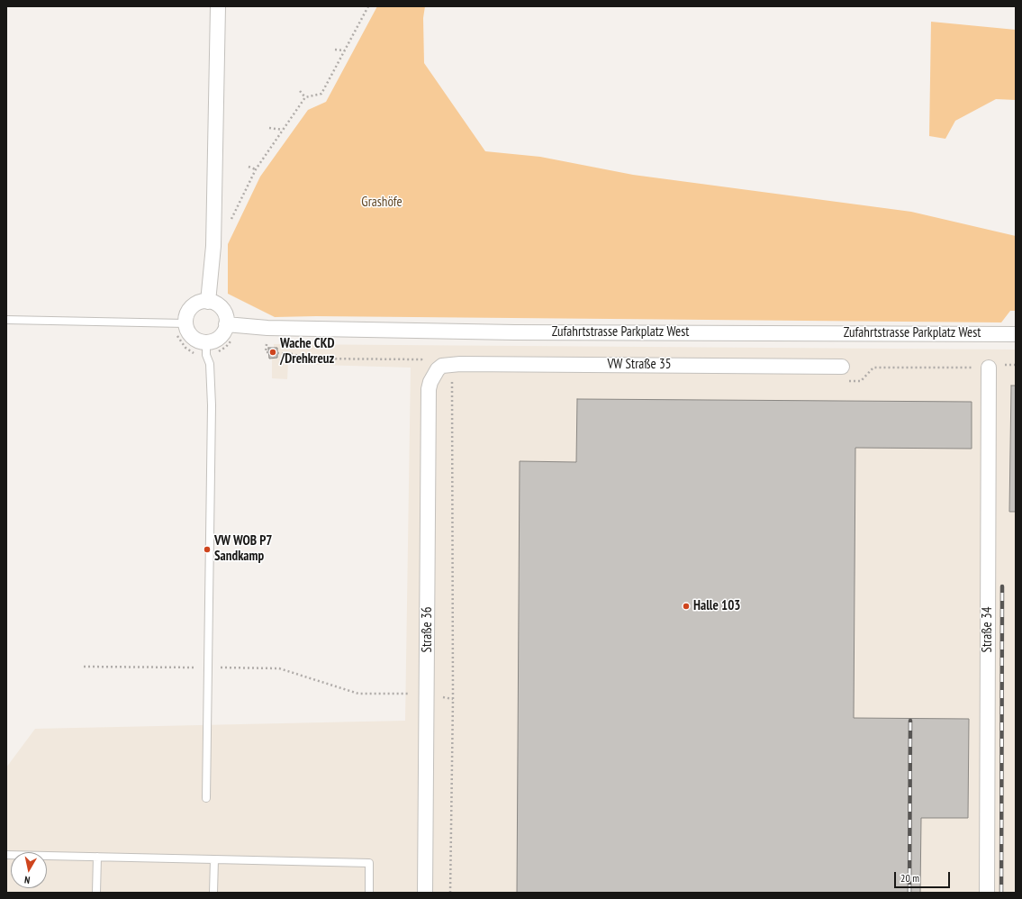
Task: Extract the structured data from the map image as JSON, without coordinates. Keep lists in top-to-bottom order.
{
  "streets": {
    "street": [
      "Zufahrtstrasse Parkplatz West",
      "VW Straße 35",
      "Straße 36",
      "Straße 34"
    ]
  },
  "crossings": [
    ["VW Straße 35", "Straße 36"]
  ],
  "parks": ["Grashöfe"],
  "places": ["Wache CKD /Drehkreuz", "VW WOB P7 Sandkamp", "Halle 103"],
  "scale_bar": "20 m",
  "north": "bottom"
}
